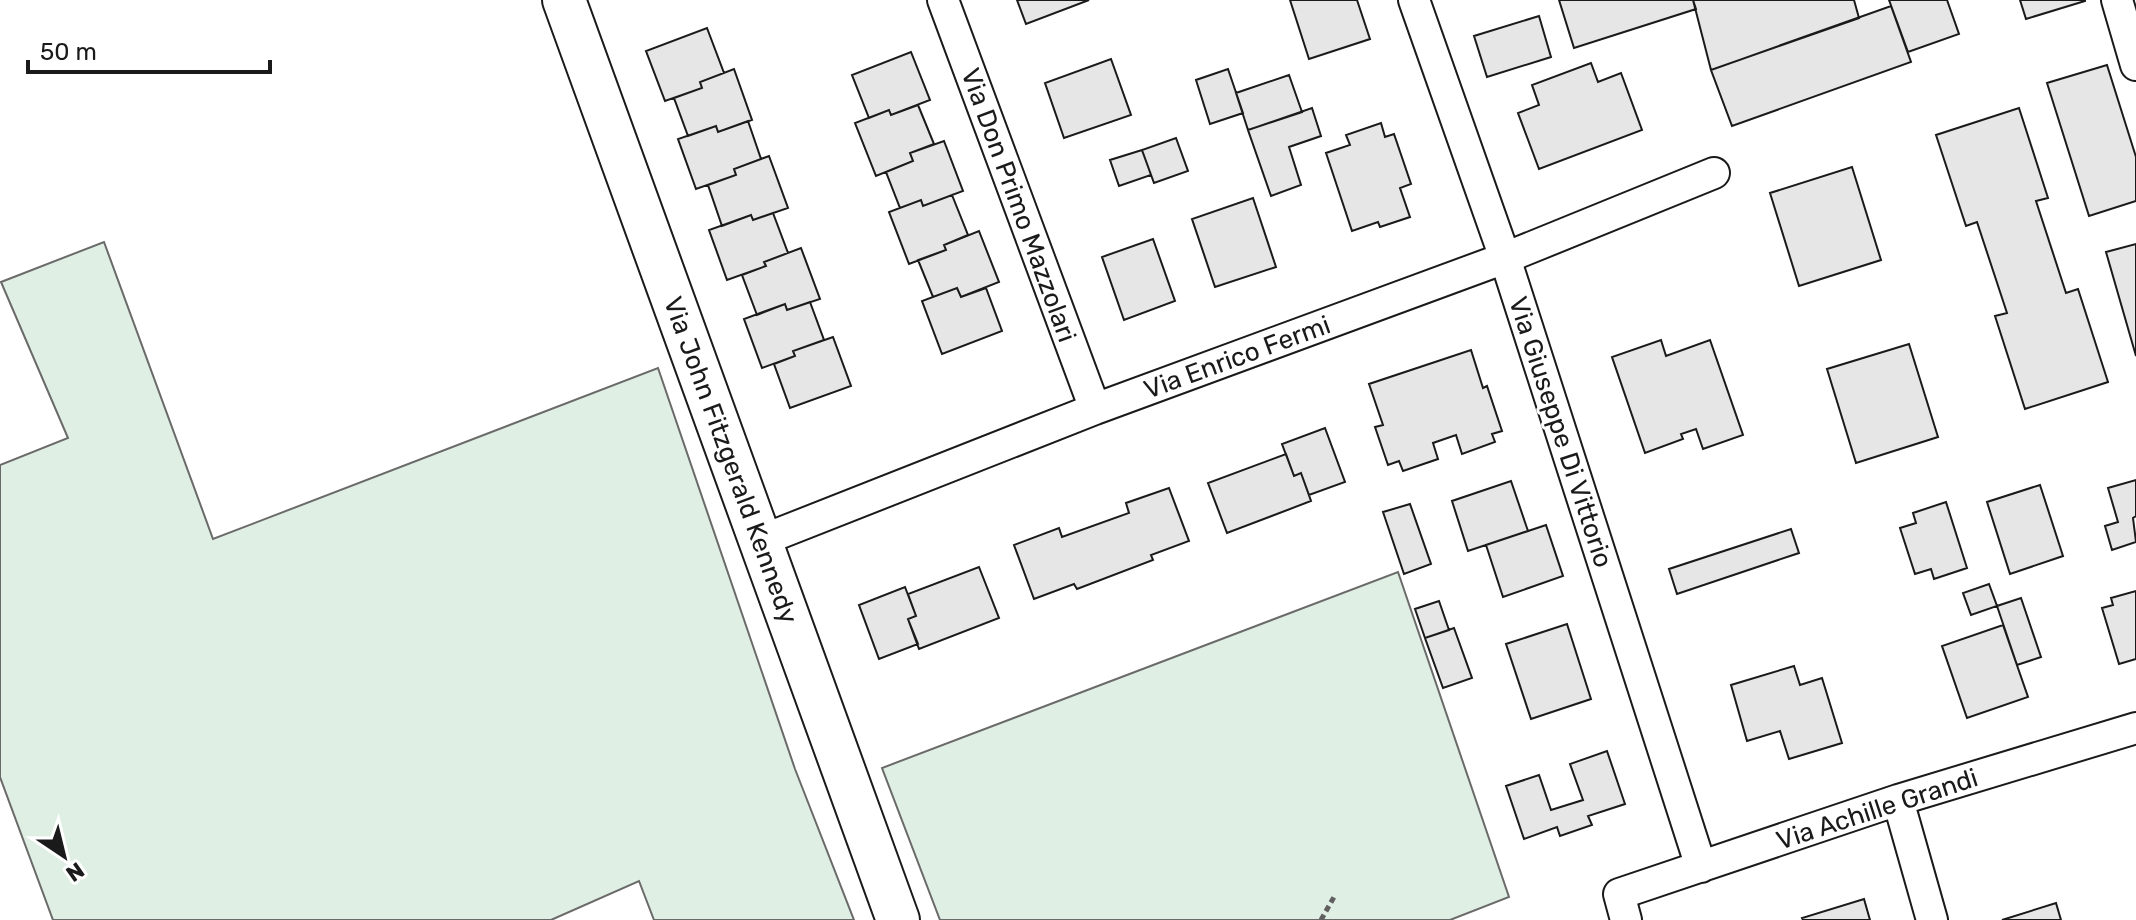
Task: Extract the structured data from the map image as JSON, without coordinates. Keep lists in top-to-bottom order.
{
  "streets": {
    "street": [
      "Via Don Primo Mazzolari",
      "Via Enrico Fermi",
      "Via Giuseppe Di Vittorio",
      "Via John Fitzgerald Kennedy",
      "Via Achille Grandi"
    ]
  },
  "crossings": [
    ["Via Don Primo Mazzolari", "Via Enrico Fermi"],
    ["Via Enrico Fermi", "Via Giuseppe Di Vittorio"],
    ["Via Enrico Fermi", "Via John Fitzgerald Kennedy"],
    ["Via Giuseppe Di Vittorio", "Via Achille Grandi"]
  ],
  "scale_bar": "50 m",
  "north": "bottom right"
}
